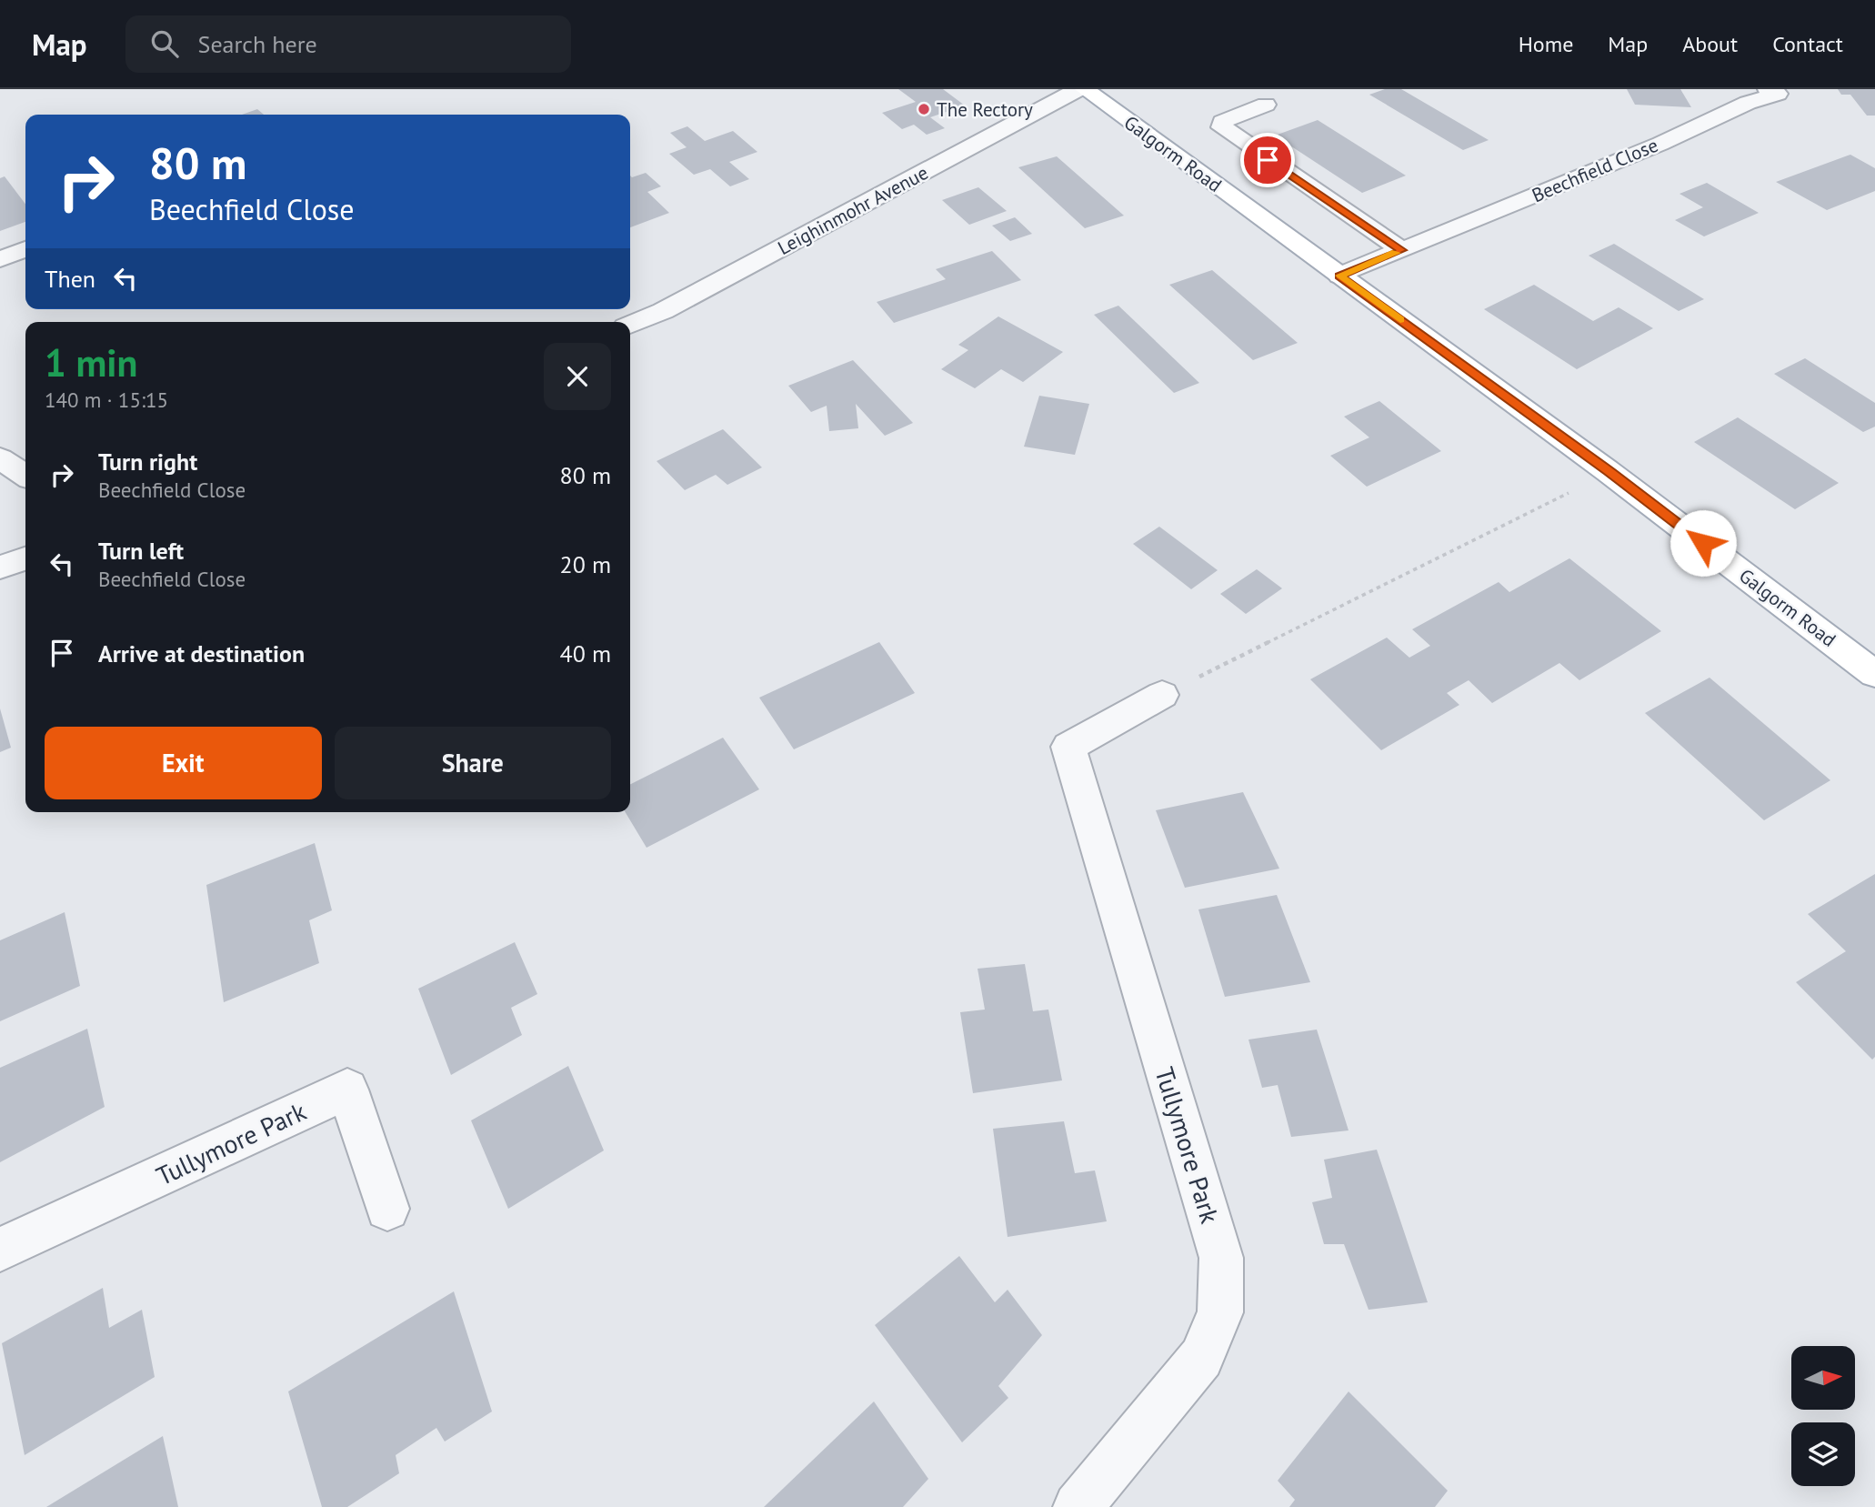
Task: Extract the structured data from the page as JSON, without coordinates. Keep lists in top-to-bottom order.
{
  "streets": {
    "main road": ["Galgorm Road"],
    "street": ["Beechfield Close", "Leighinmohr Avenue", "Tullymore Park"]
  },
  "crossings": [
    ["Galgorm Road", "Beechfield Close"]
  ],
  "places": ["The Rectory"],
  "north": "right",
  "page": {
    "header": "Map",
    "search": "Search here",
    "nav": [
      "Home",
      "Map",
      "About",
      "Contact"
    ],
    "turn": ["80 m", "Beechfield Close"],
    "then": "Then",
    "heading": ["1 min", "140 m · 15:15"],
    "list": [
      {
        "name": "Turn right",
        "note": "Beechfield Close",
        "value": "80 m"
      },
      {
        "name": "Turn left",
        "note": "Beechfield Close",
        "value": "20 m"
      },
      {
        "name": "Arrive at destination",
        "value": "40 m"
      }
    ],
    "buttons": ["Exit", "Share"]
  }
}
